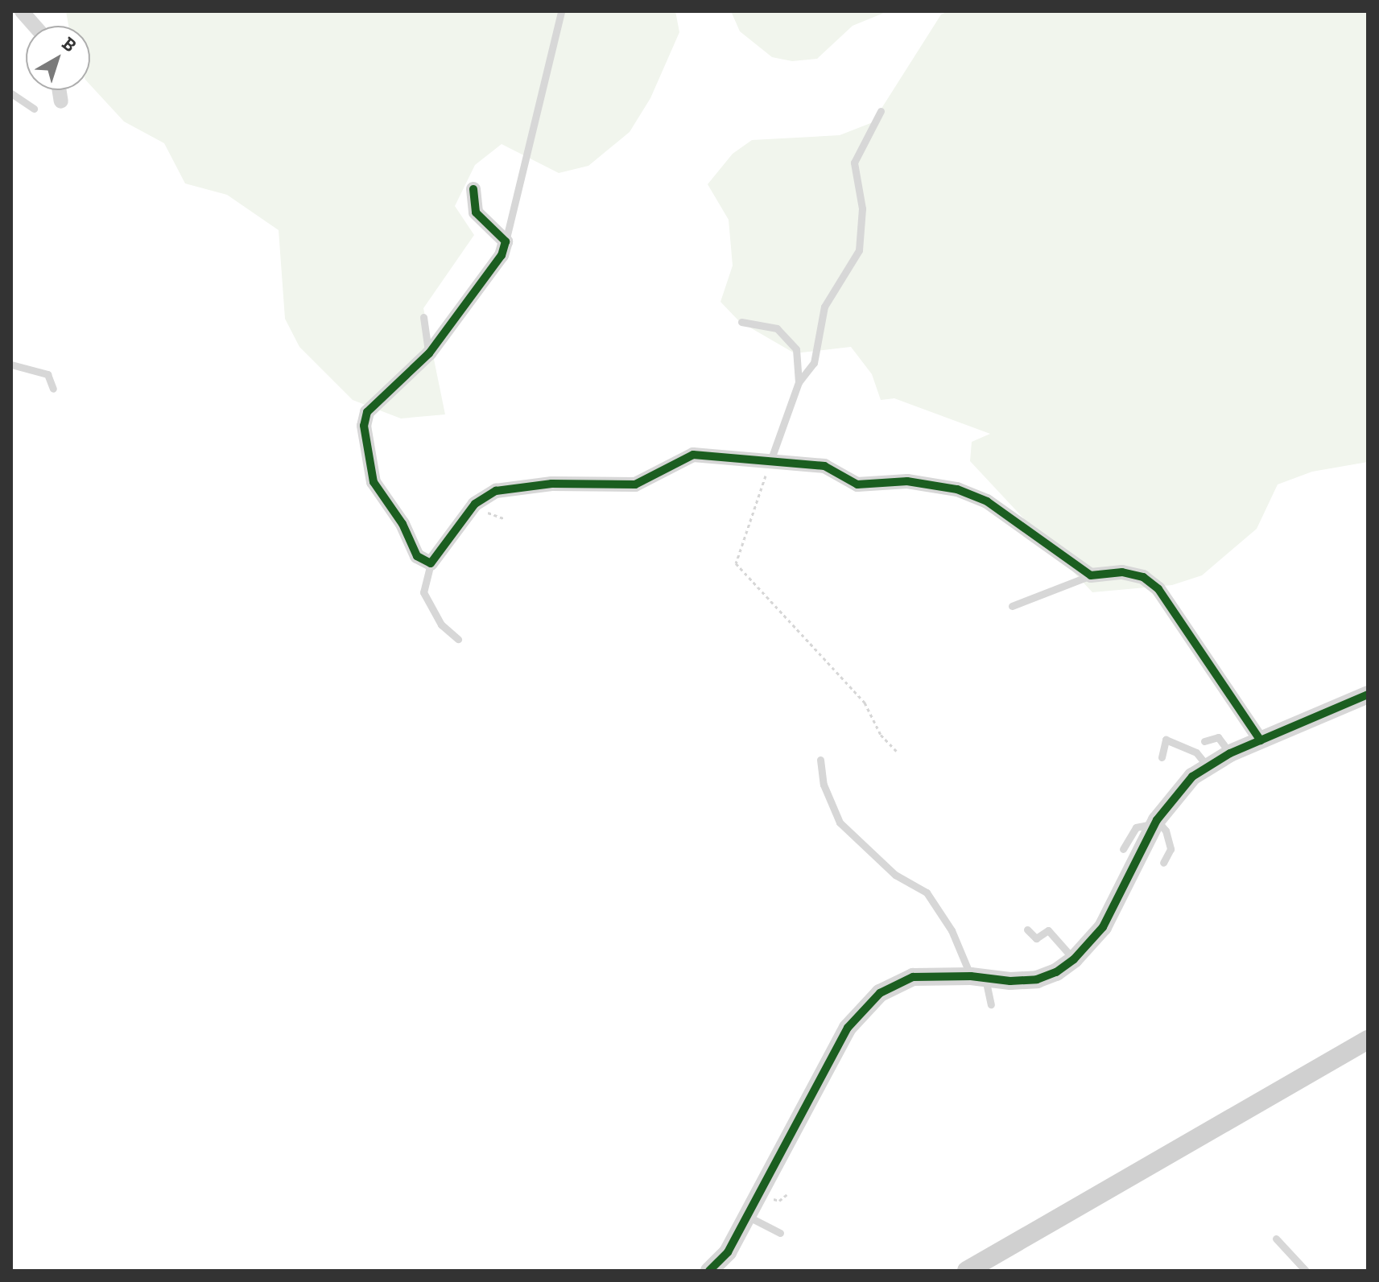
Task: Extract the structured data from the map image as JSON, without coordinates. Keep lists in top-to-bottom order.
{
  "north": "top right"
}
